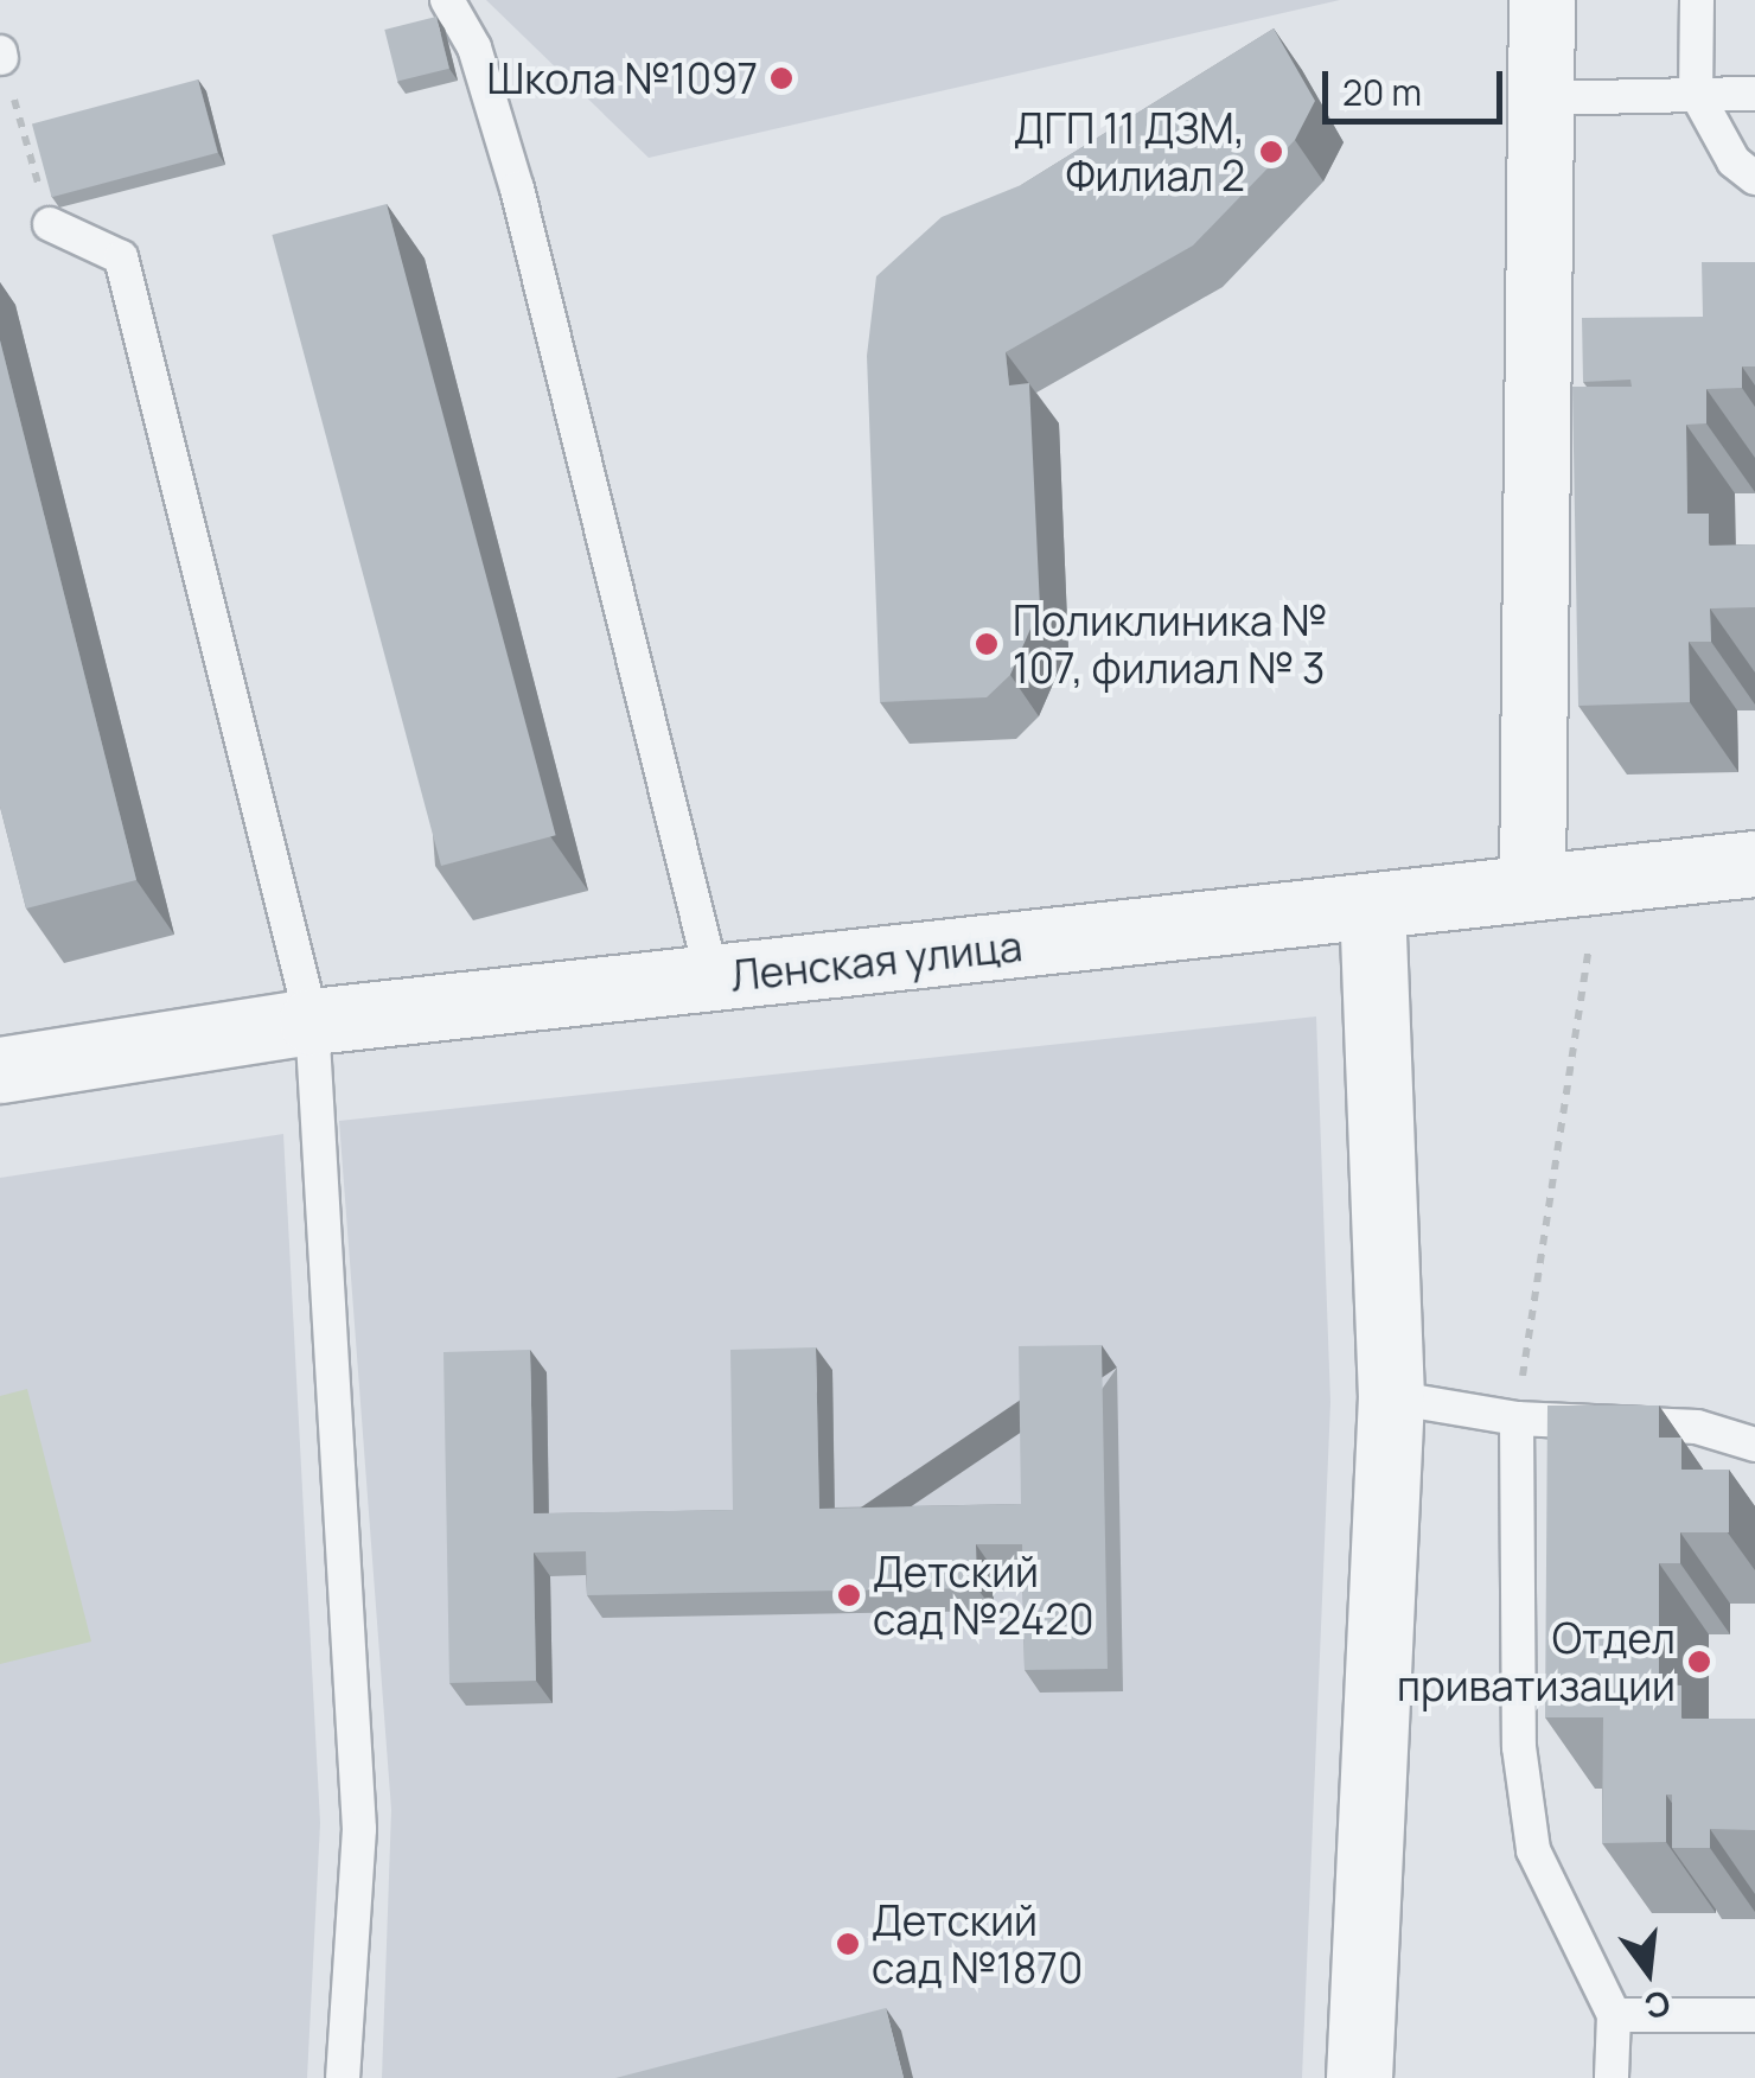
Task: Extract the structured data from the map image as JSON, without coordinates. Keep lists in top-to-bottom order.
{
  "streets": {
    "street": ["Ленская улица"]
  },
  "places": [
    "Школа №1097",
    "ДГП 11 ДЗМ, Филиал 2",
    "Поликлиника № 107, филиал № 3",
    "Детский сад №2420",
    "Отдел приватизации",
    "Детский сад №1870"
  ],
  "scale_bar": "20 m",
  "north": "bottom"
}
